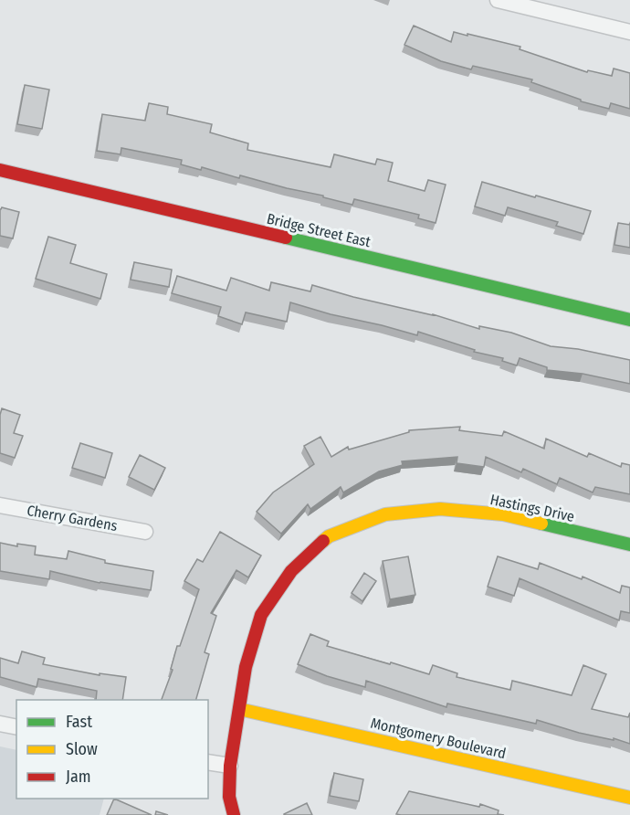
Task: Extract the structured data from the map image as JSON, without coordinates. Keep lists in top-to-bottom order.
{
  "streets": {
    "street": [
      "Bridge Street East",
      "Hastings Drive",
      "Cherry Gardens",
      "Montgomery Boulevard"
    ]
  },
  "crossings": [
    ["Hastings Drive", "Montgomery Boulevard"]
  ],
  "legend": ["Fast", "Slow", "Jam"]
}
